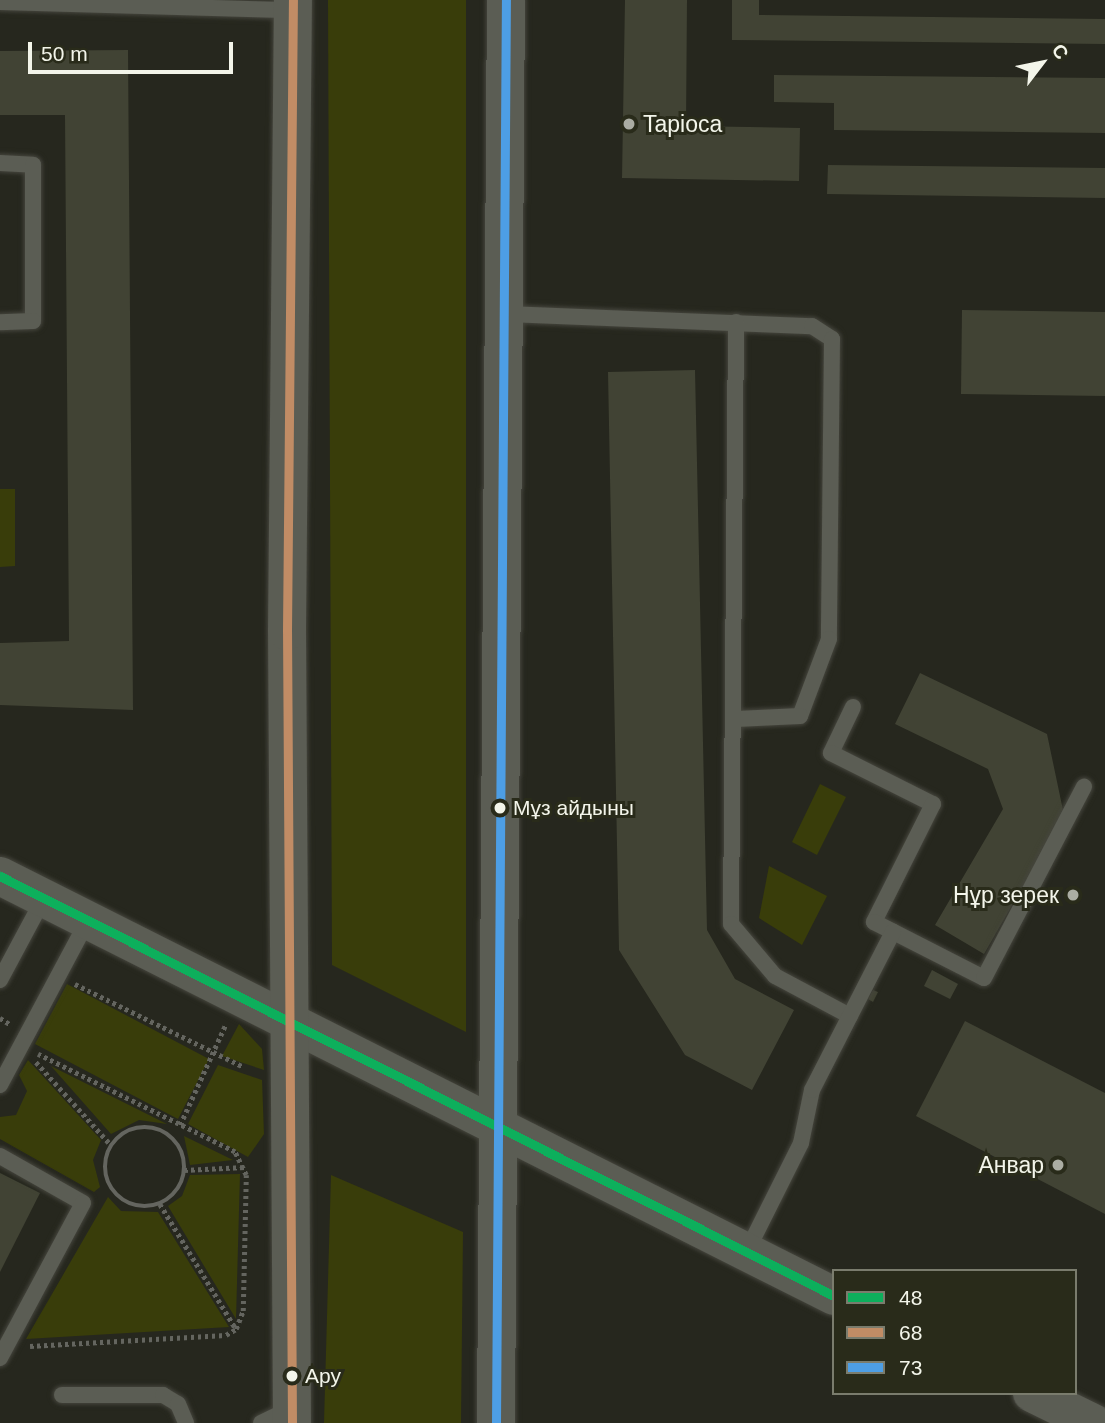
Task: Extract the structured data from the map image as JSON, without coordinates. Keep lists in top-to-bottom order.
{
  "places": [
    "Tapioca",
    "Мұз айдыны",
    "Нұр зерек",
    "Анвар",
    "Ару"
  ],
  "lines": ["transit line 68", "transit line 73", "transit line 48"],
  "legend": ["48", "68", "73"],
  "scale_bar": "50 m",
  "north": "top right"
}
